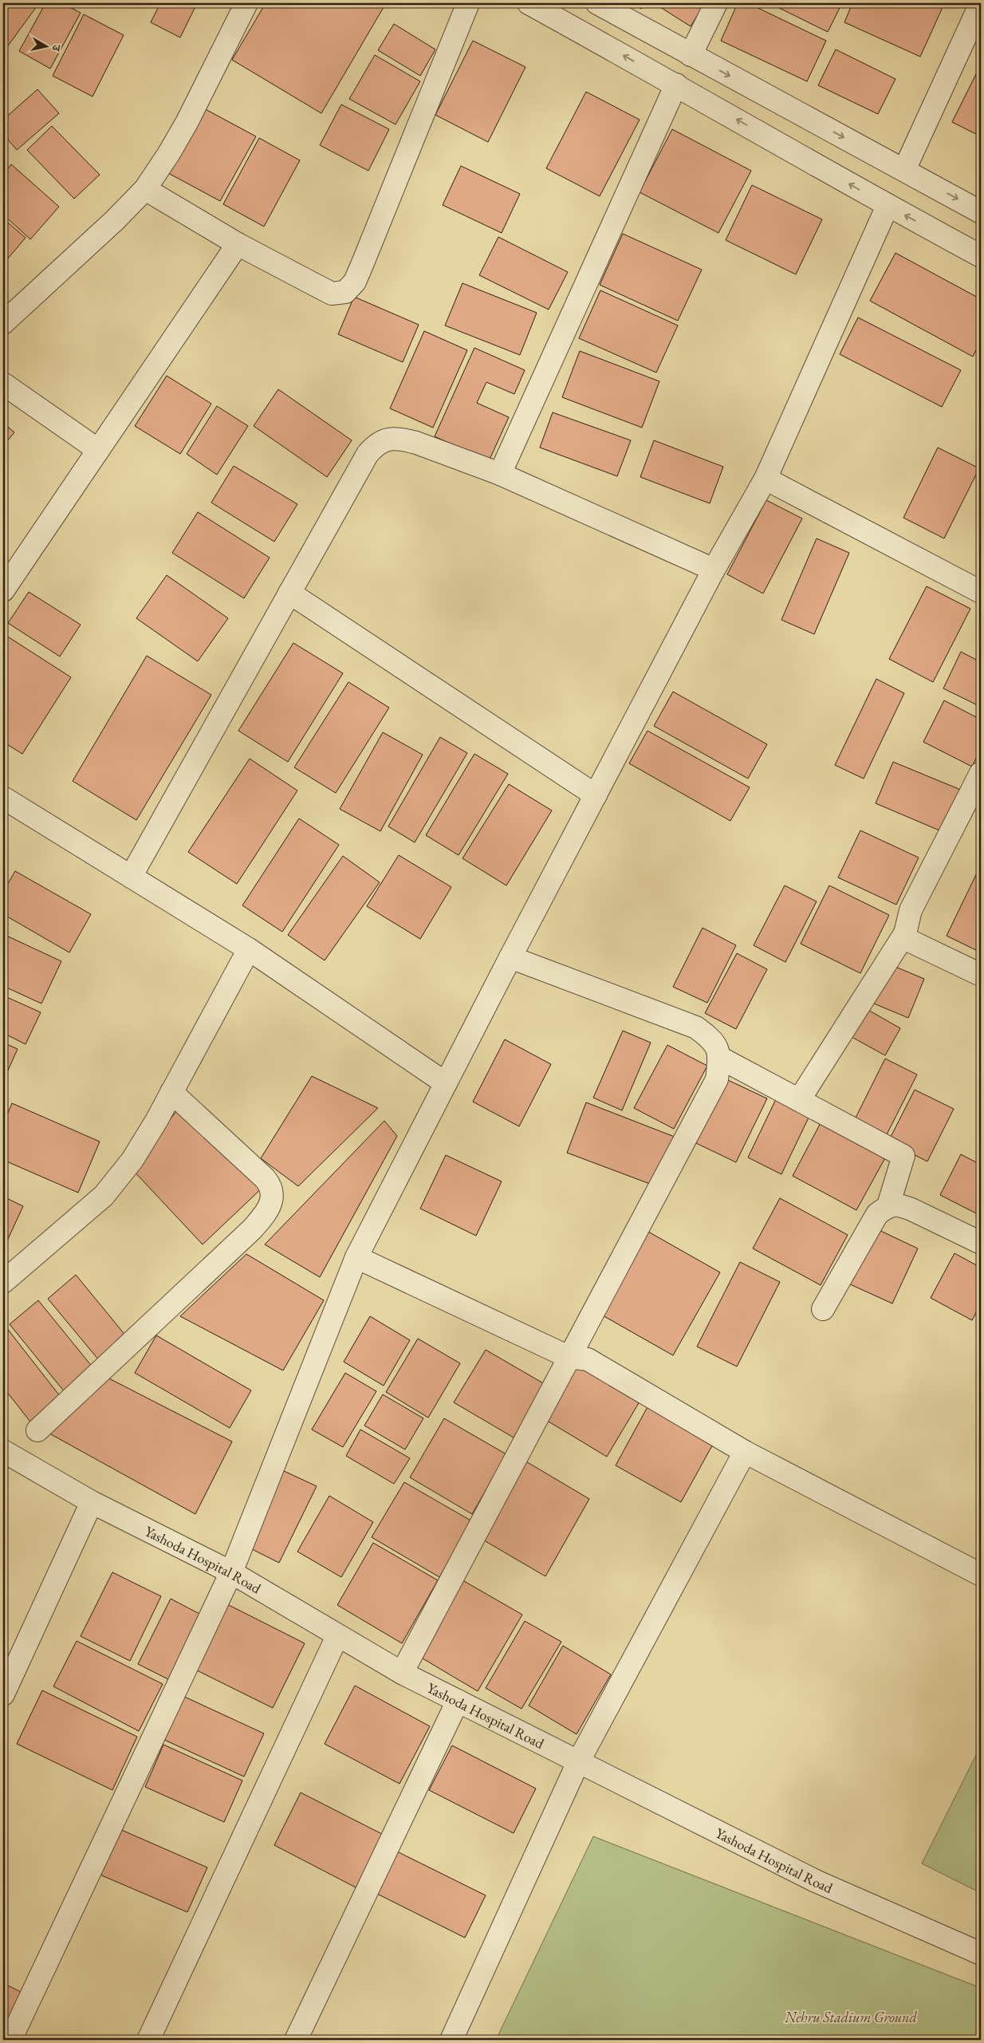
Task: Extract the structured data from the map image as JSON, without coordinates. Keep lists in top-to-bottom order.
{
  "streets": {
    "street": ["Yashoda Hospital Road"]
  },
  "parks": ["Nehru Stadium Ground"],
  "north": "right"
}
